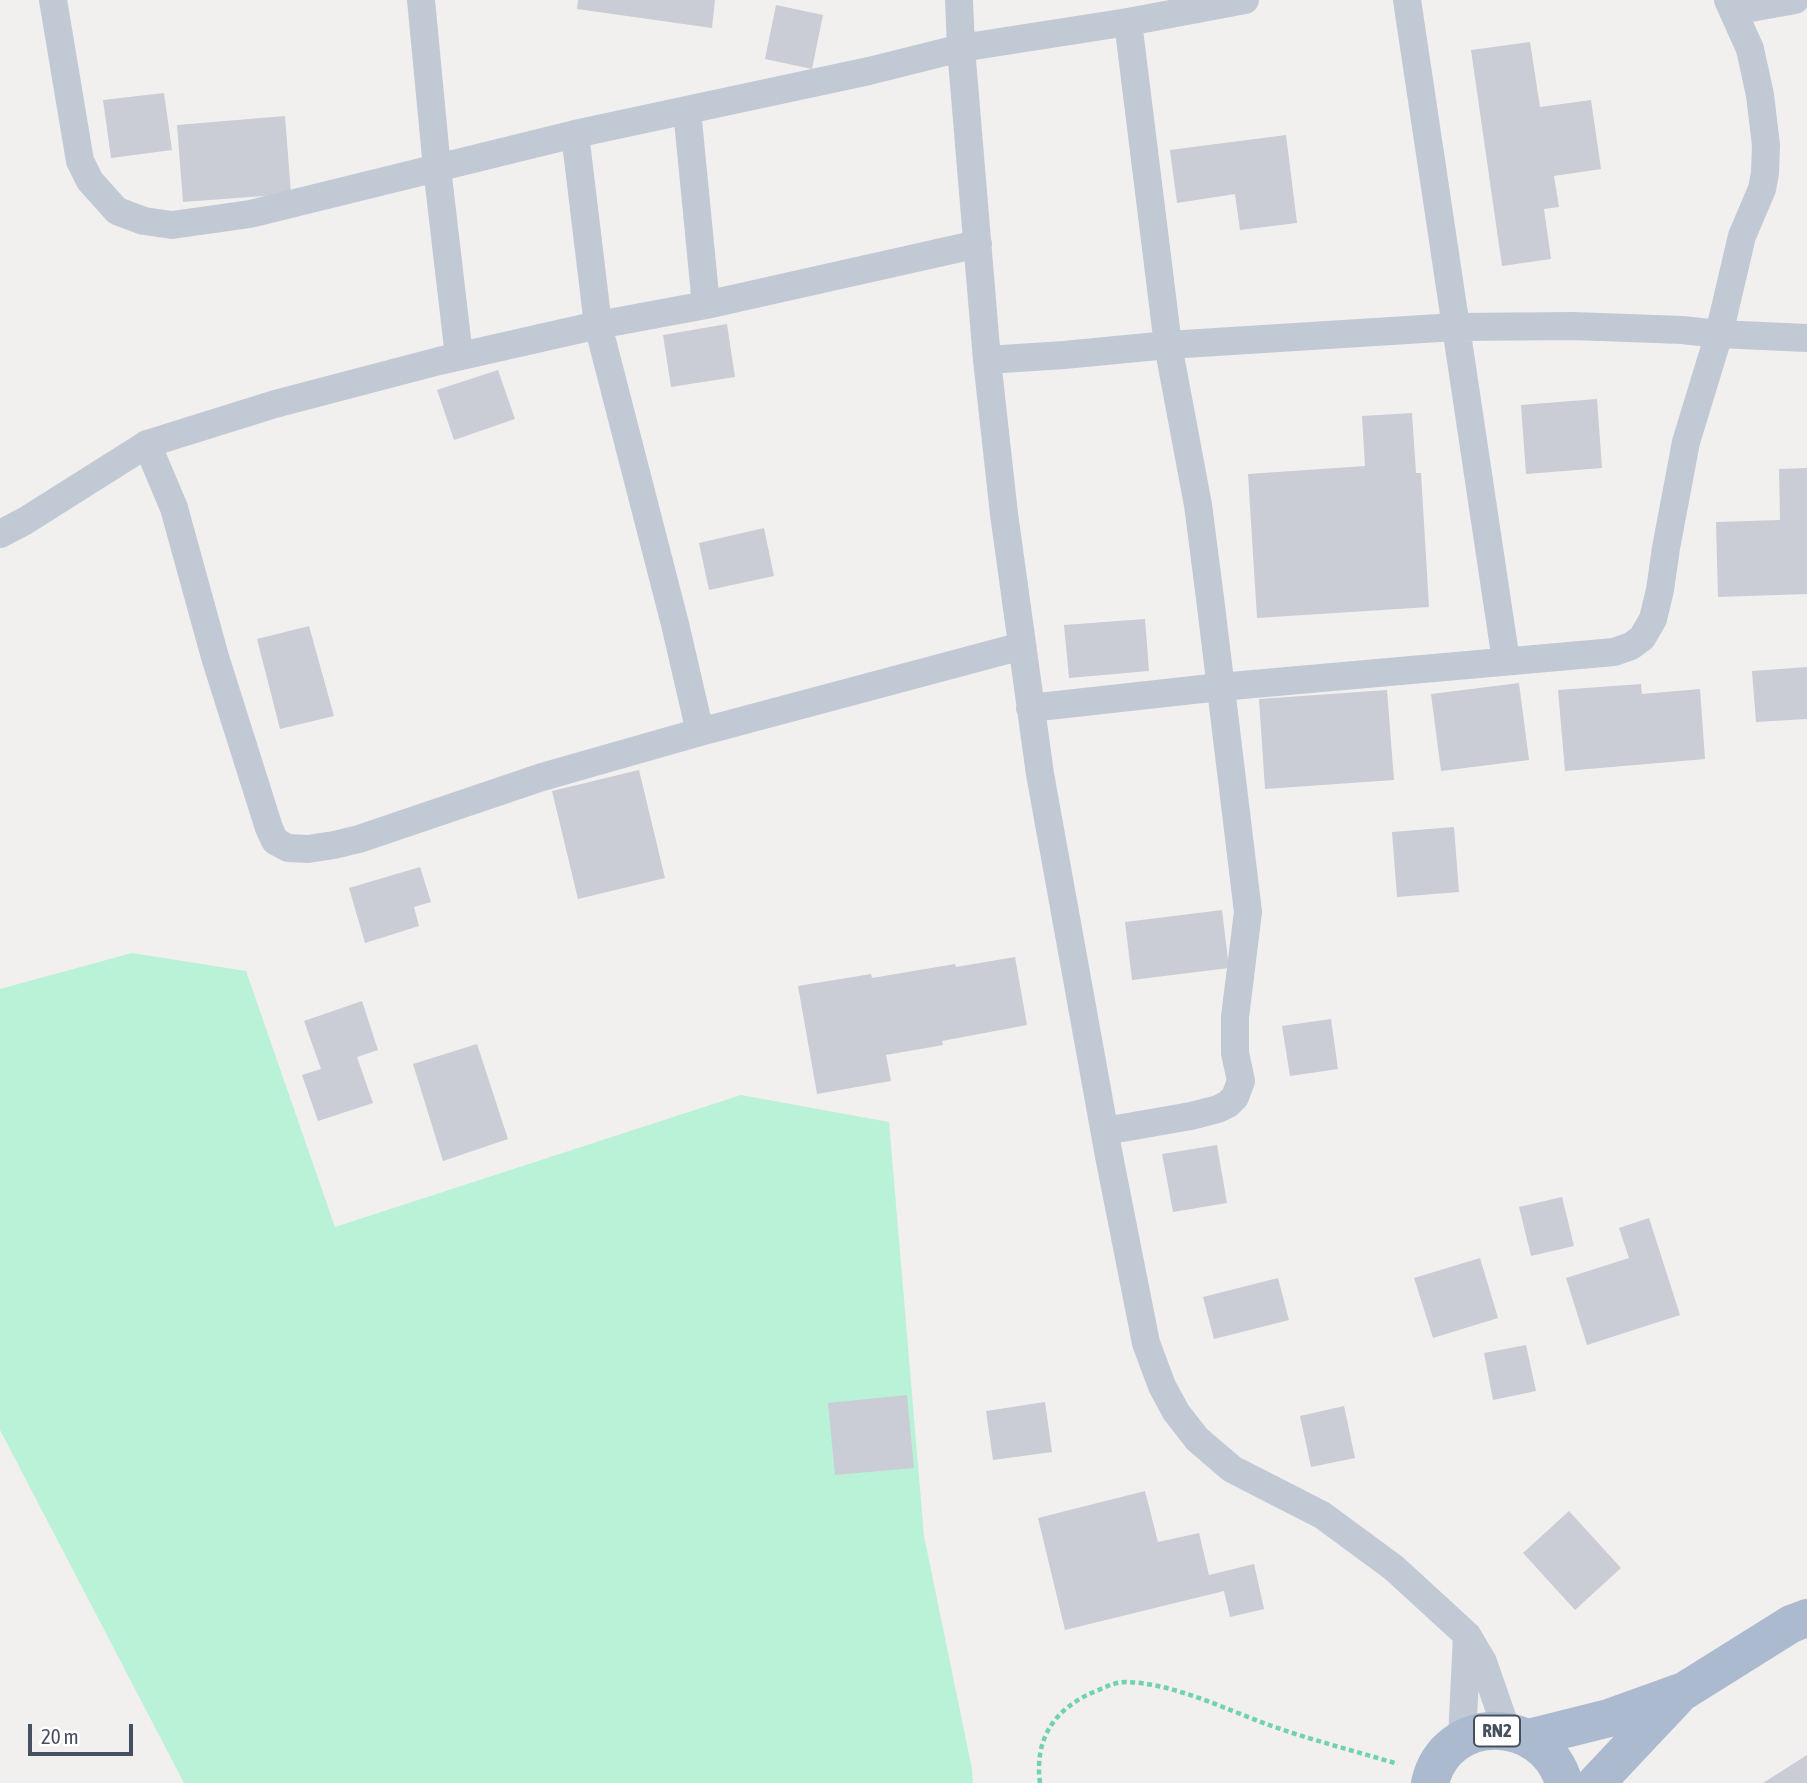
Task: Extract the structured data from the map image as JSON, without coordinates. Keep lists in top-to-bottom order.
{
  "streets": {
    "main road": ["RN2"]
  },
  "scale_bar": "20 m"
}
